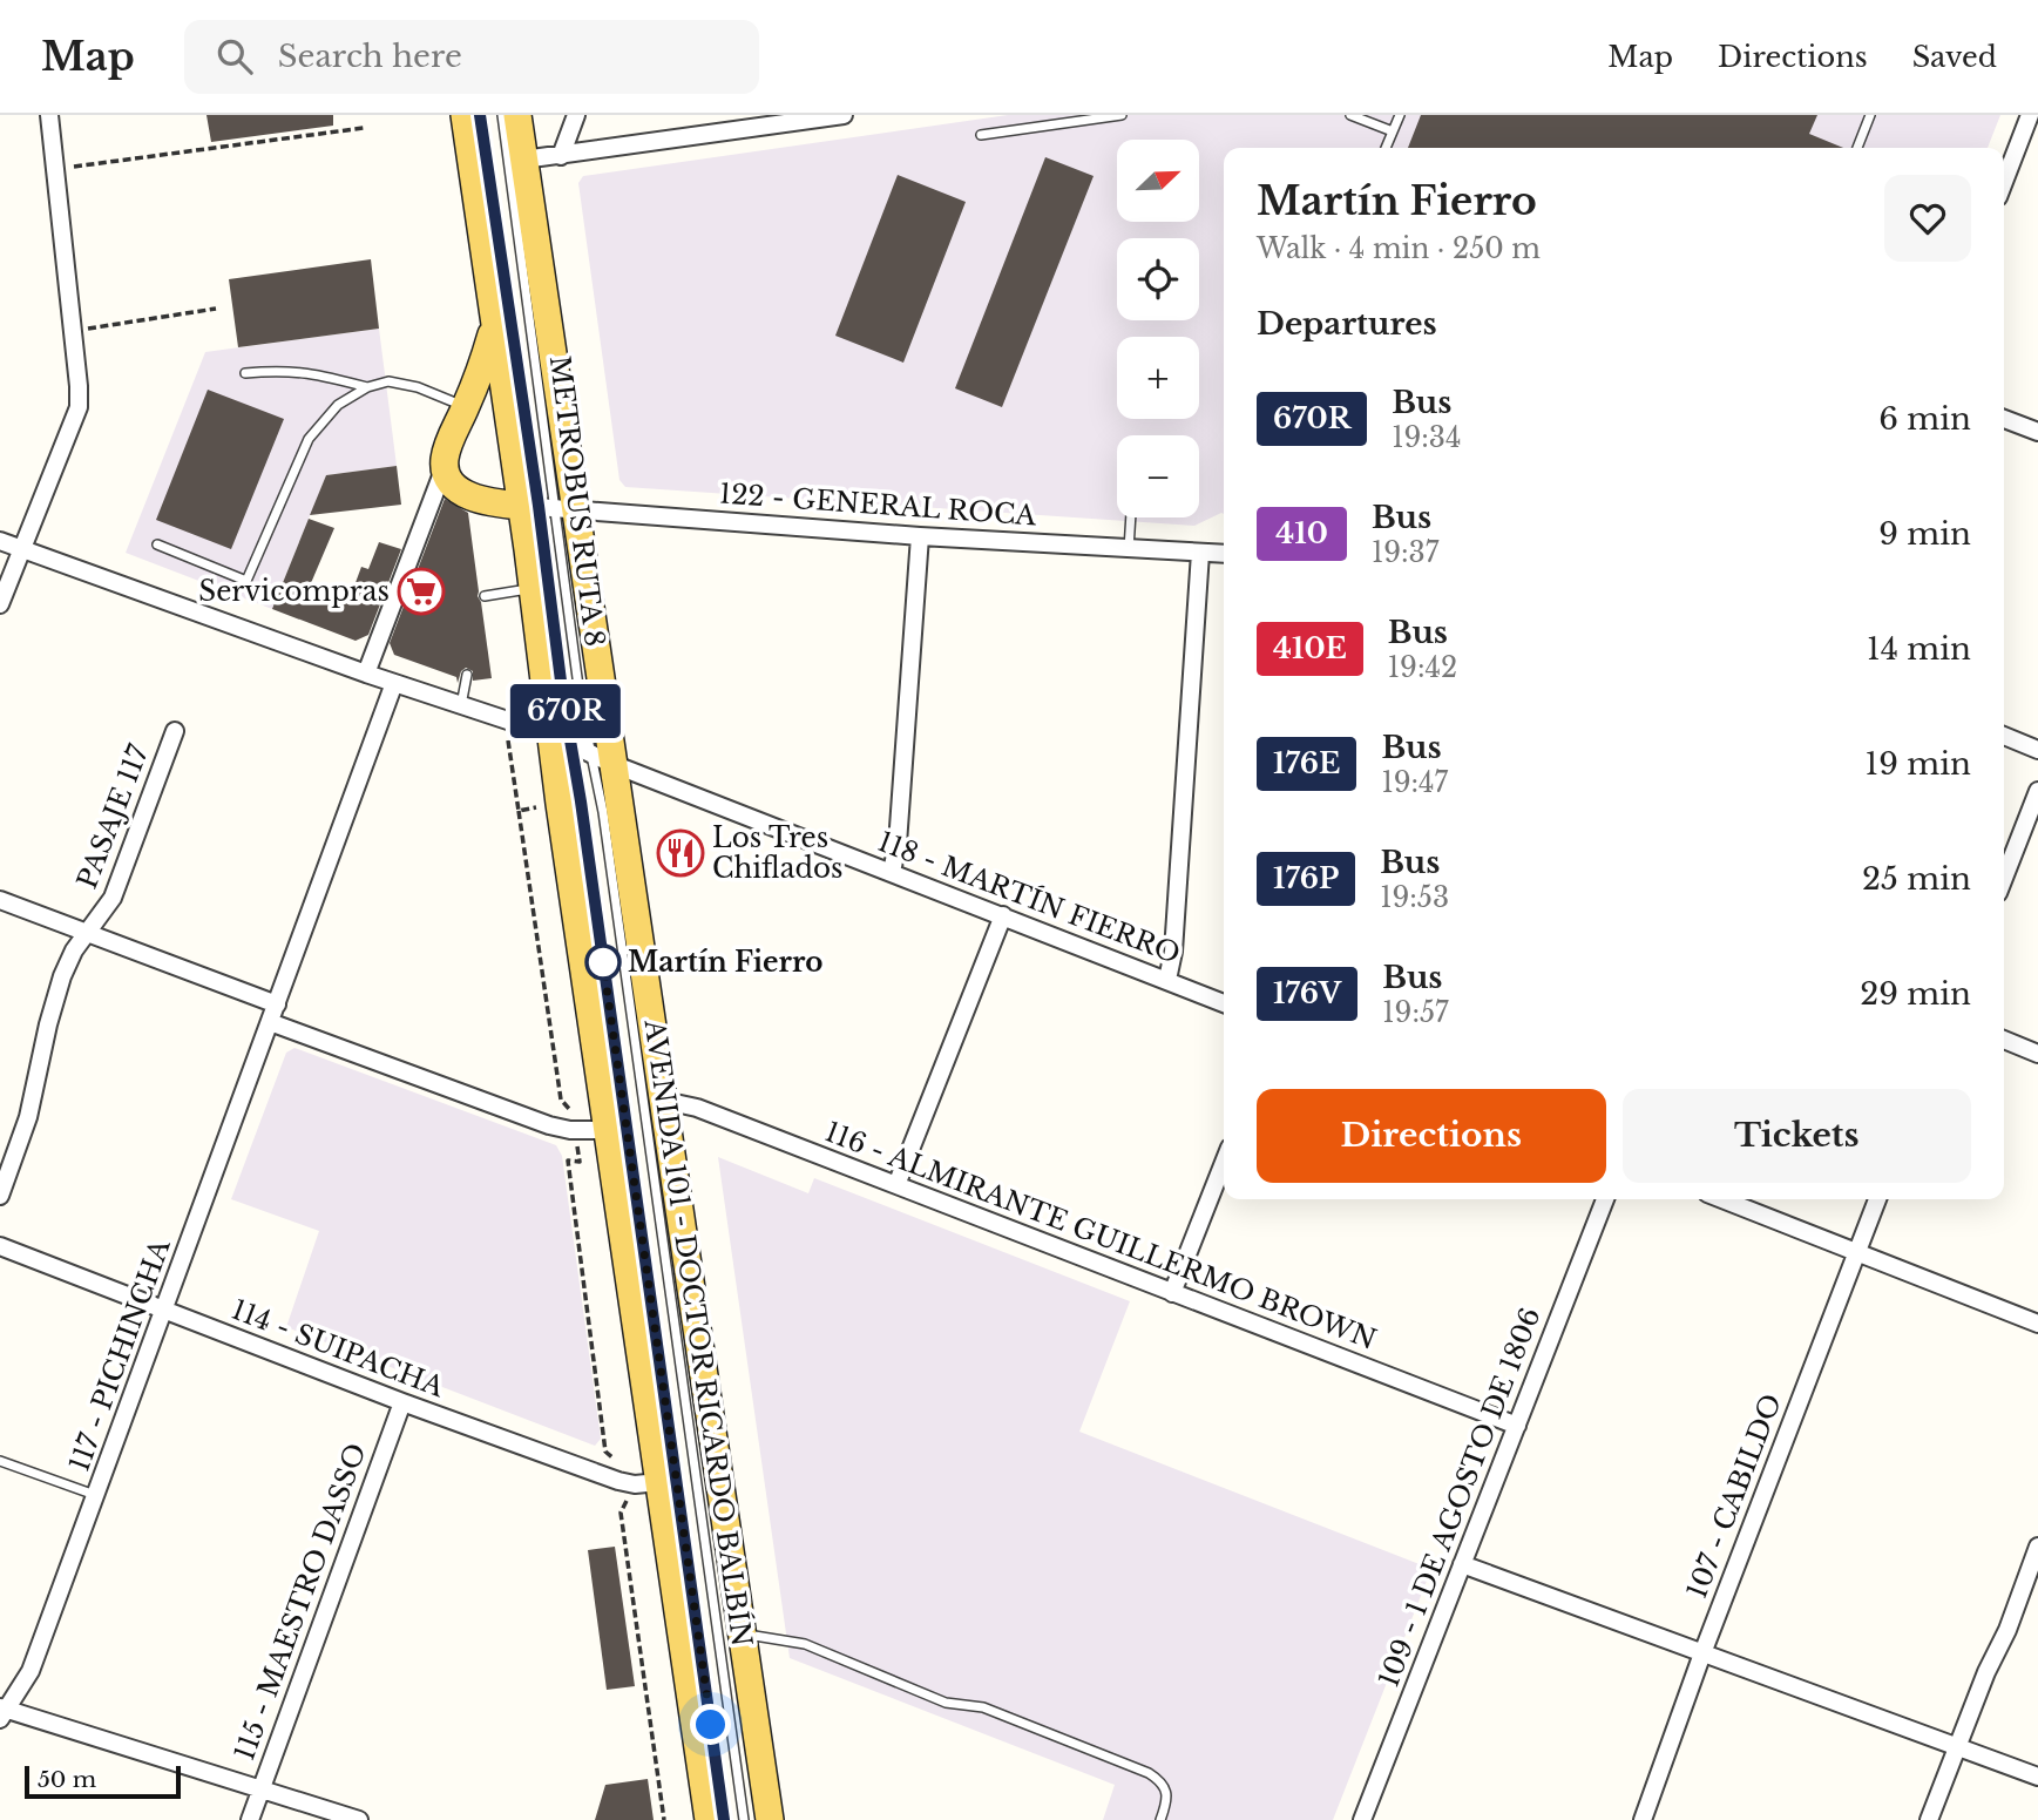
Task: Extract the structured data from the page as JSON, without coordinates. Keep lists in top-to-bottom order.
{
  "streets": {
    "main road": ["AVENIDA 101 - DOCTOR RICARDO BALBÍN"],
    "street": [
      "122 - GENERAL ROCA",
      "PASAJE 117",
      "118 - MARTÍN FIERRO",
      "116 - ALMIRANTE GUILLERMO BROWN",
      "114 - SUIPACHA",
      "117 - PICHINCHA",
      "107 - CABILDO",
      "109 - 1 DE AGOSTO DE 1806",
      "115 - MAESTRO DASSO"
    ],
    "lane": ["METROBUS RUTA 8"]
  },
  "crossings": [
    ["METROBUS RUTA 8", "122 - GENERAL ROCA"],
    ["METROBUS RUTA 8", "118 - MARTÍN FIERRO"],
    ["METROBUS RUTA 8", "AVENIDA 101 - DOCTOR RICARDO BALBÍN"],
    ["122 - GENERAL ROCA", "AVENIDA 101 - DOCTOR RICARDO BALBÍN"],
    ["118 - MARTÍN FIERRO", "AVENIDA 101 - DOCTOR RICARDO BALBÍN"],
    ["118 - MARTÍN FIERRO", "117 - PICHINCHA"],
    ["116 - ALMIRANTE GUILLERMO BROWN", "AVENIDA 101 - DOCTOR RICARDO BALBÍN"],
    ["116 - ALMIRANTE GUILLERMO BROWN", "109 - 1 DE AGOSTO DE 1806"],
    ["AVENIDA 101 - DOCTOR RICARDO BALBÍN", "114 - SUIPACHA"],
    ["114 - SUIPACHA", "117 - PICHINCHA"],
    ["114 - SUIPACHA", "115 - MAESTRO DASSO"]
  ],
  "places": {
    "supermarket": ["Servicompras"],
    "restaurant": ["Los Tres Chiflados"],
    "other": ["Martín Fierro"]
  },
  "lines": ["bus line 670R"],
  "scale_bar": "50 m",
  "north": "top right",
  "page": {
    "header": "Map",
    "search": "Search here",
    "nav": ["Map", "Directions", "Saved"],
    "on_map": "670R",
    "map_buttons": ["+", "−"],
    "heading": [
      ["Martín Fierro", "Walk · 4 min · 250 m"],
      "Departures"
    ],
    "list": [
      {
        "mark": "670R",
        "name": "Bus",
        "note": "19:34",
        "value": "6 min"
      },
      {
        "mark": "410",
        "name": "Bus",
        "note": "19:37",
        "value": "9 min"
      },
      {
        "mark": "410E",
        "name": "Bus",
        "note": "19:42",
        "value": "14 min"
      },
      {
        "mark": "176E",
        "name": "Bus",
        "note": "19:47",
        "value": "19 min"
      },
      {
        "mark": "176P",
        "name": "Bus",
        "note": "19:53",
        "value": "25 min"
      },
      {
        "mark": "176V",
        "name": "Bus",
        "note": "19:57",
        "value": "29 min"
      }
    ],
    "buttons": ["Directions", "Tickets"],
    "scale": "50 m"
  }
}
